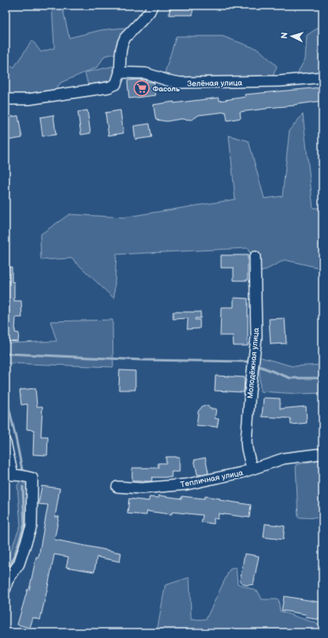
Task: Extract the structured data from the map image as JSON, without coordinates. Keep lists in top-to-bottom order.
{
  "streets": {
    "street": ["Зелёная улица", "Молодёжная улица", "Тепличная улица"]
  },
  "crossings": [
    ["Молодёжная улица", "Тепличная улица"]
  ],
  "places": {
    "supermarket": ["Фасоль"]
  },
  "north": "left"
}
